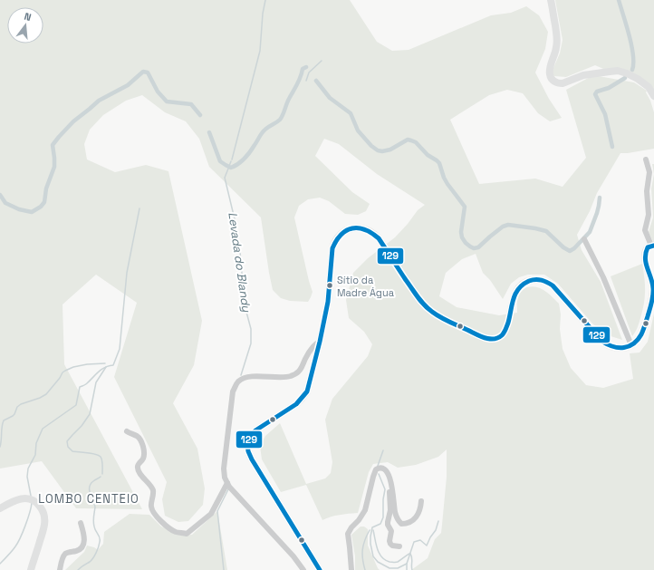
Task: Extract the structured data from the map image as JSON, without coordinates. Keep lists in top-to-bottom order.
{
  "districts": ["LOMBO CENTEIO"],
  "water": ["Levada do Blandy"],
  "places": ["Sítio da Madre Água"],
  "lines": ["transit line 129"],
  "north": "top"
}
